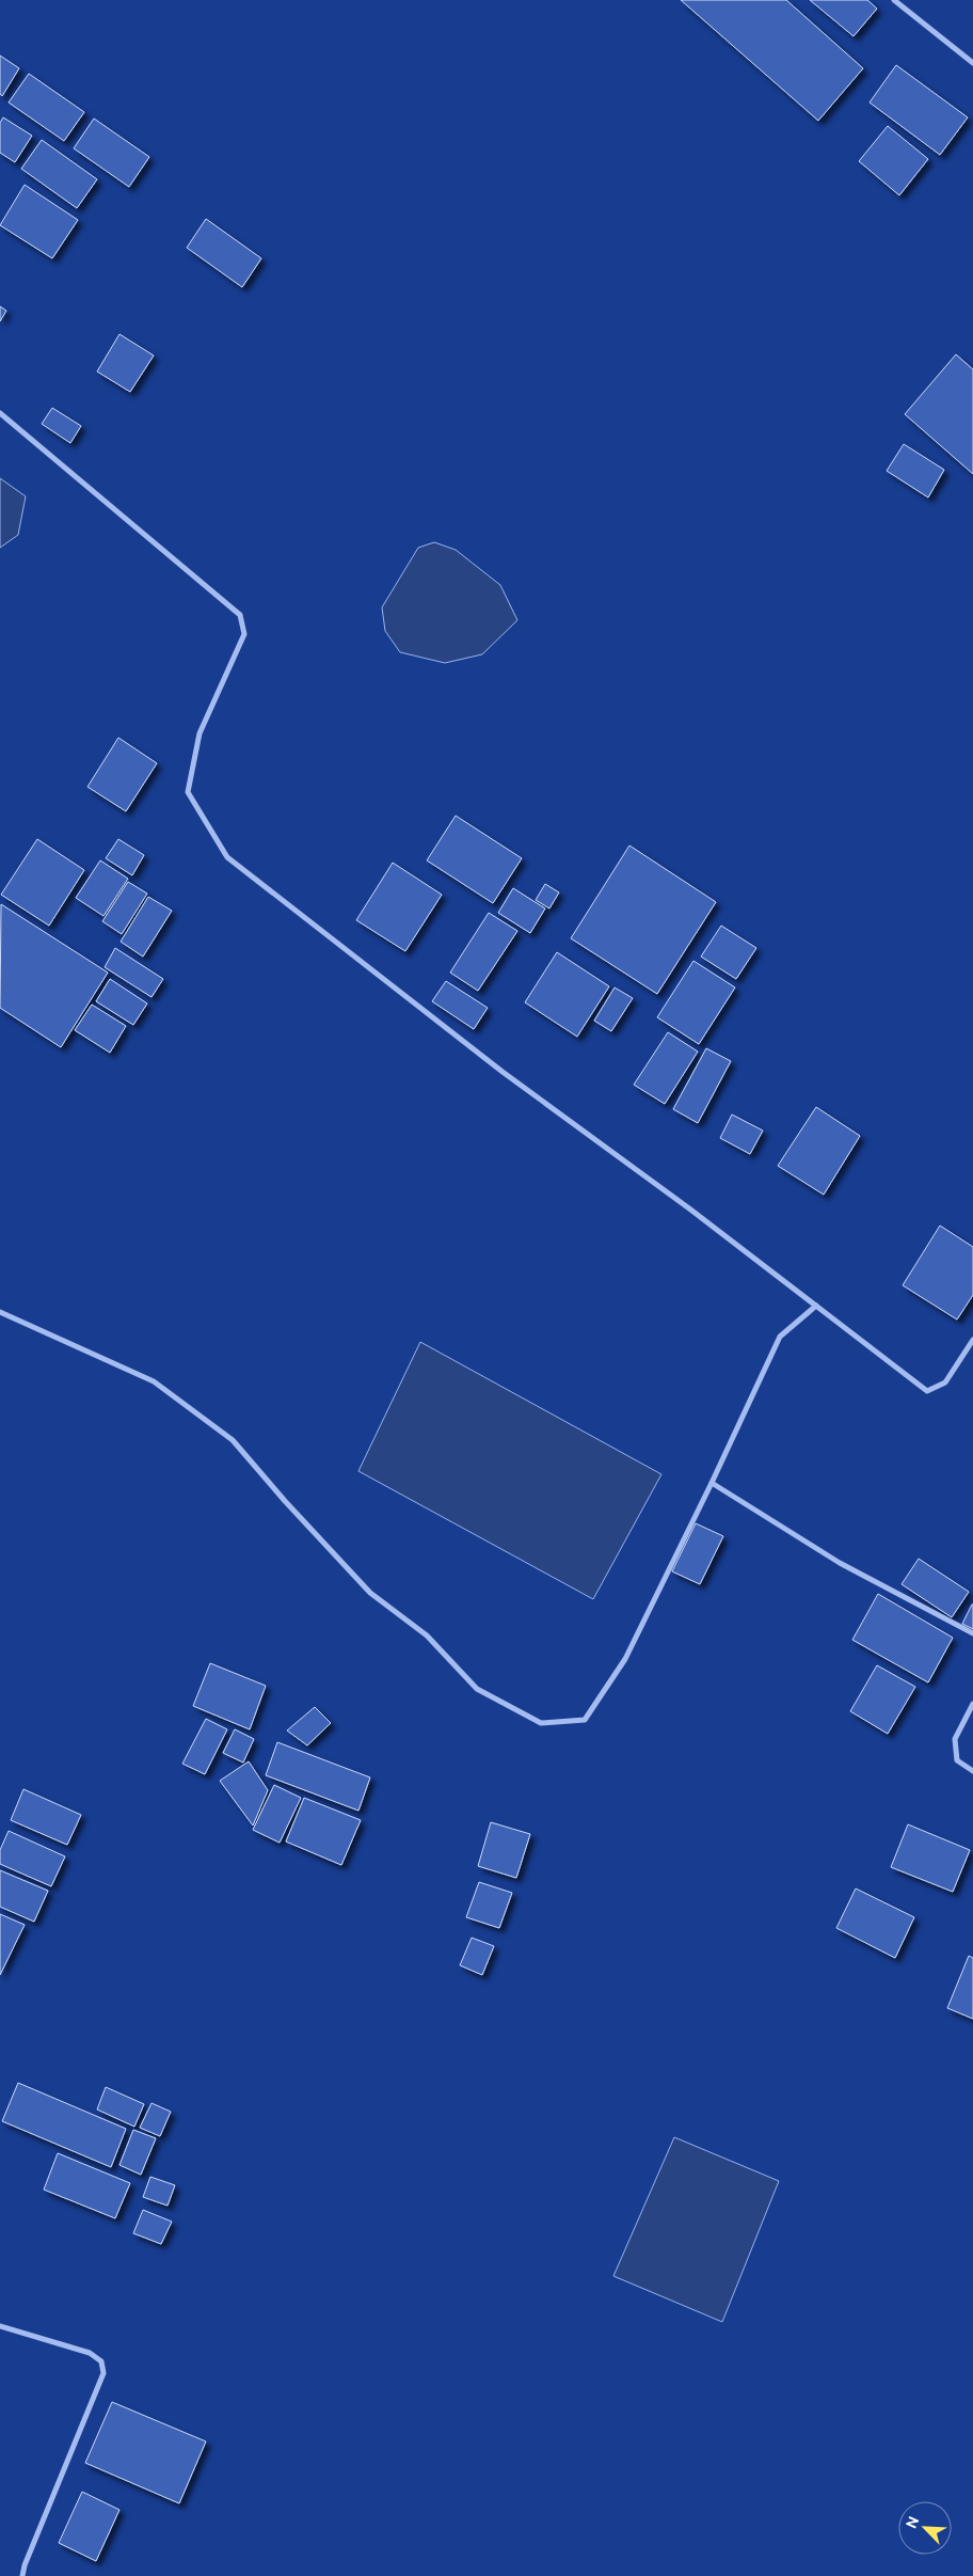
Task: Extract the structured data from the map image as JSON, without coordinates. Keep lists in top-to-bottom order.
{
  "north": "top left"
}
